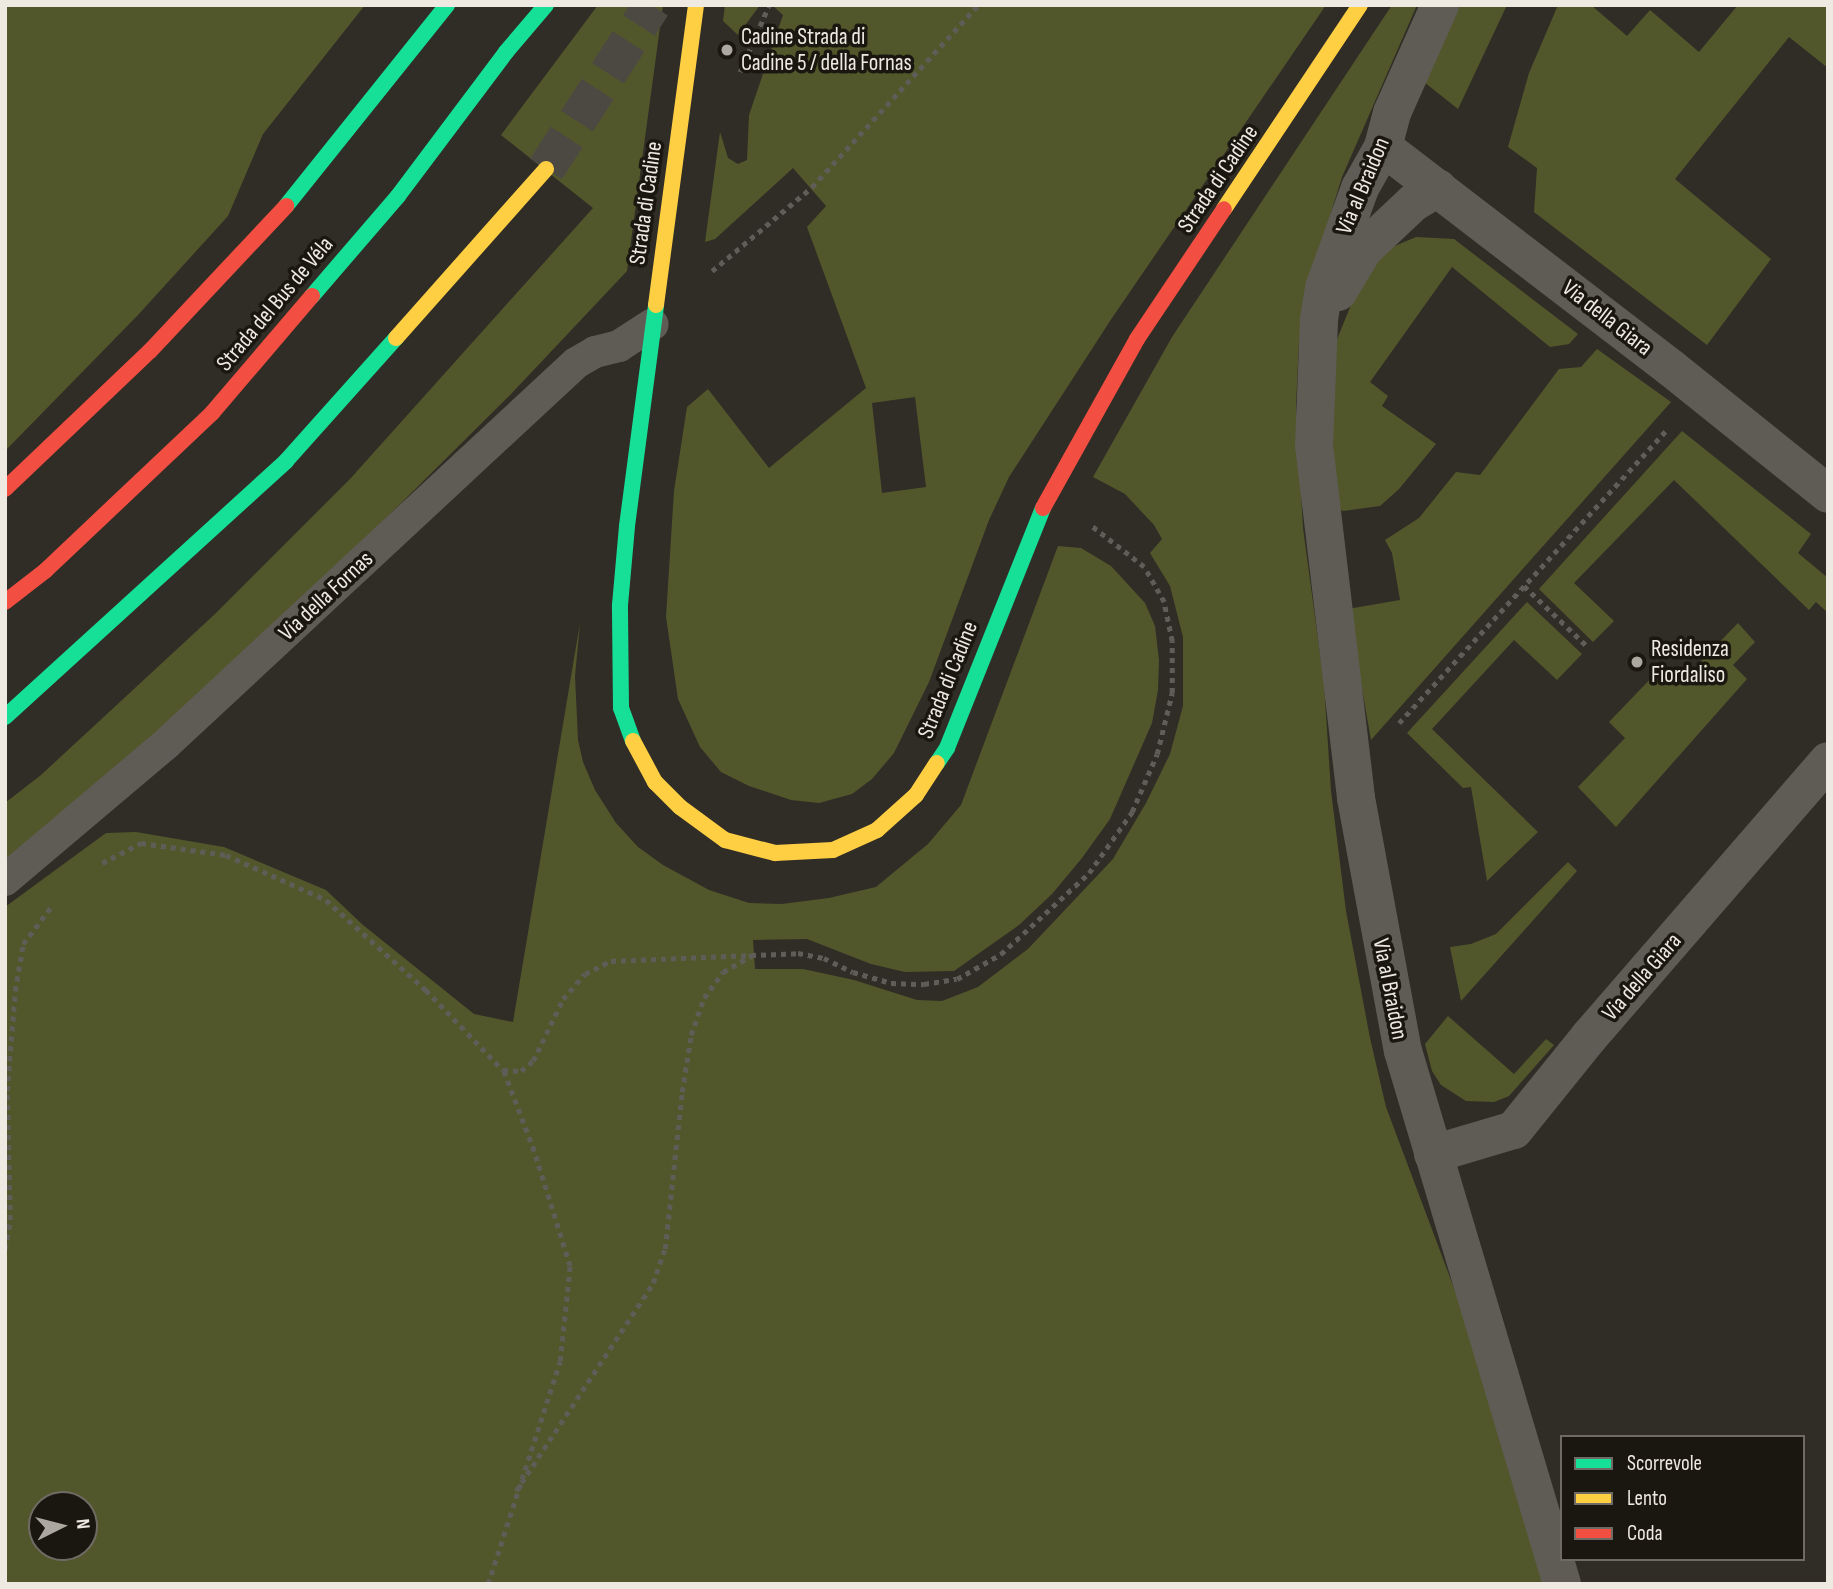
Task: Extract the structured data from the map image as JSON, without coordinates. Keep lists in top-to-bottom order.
{
  "streets": {
    "main road": ["Strada di Cadine", "Strada del Bus de Véla"],
    "street": ["Via al Braidon", "Via della Giara"],
    "lane": ["Via della Fornas"]
  },
  "crossings": [
    ["Strada di Cadine", "Via della Fornas"],
    ["Via al Braidon", "Via della Giara"]
  ],
  "places": ["Cadine Strada di Cadine 5 / della Fornas", "Residenza Fiordaliso"],
  "legend": ["Scorrevole", "Lento", "Coda"],
  "north": "right"
}
